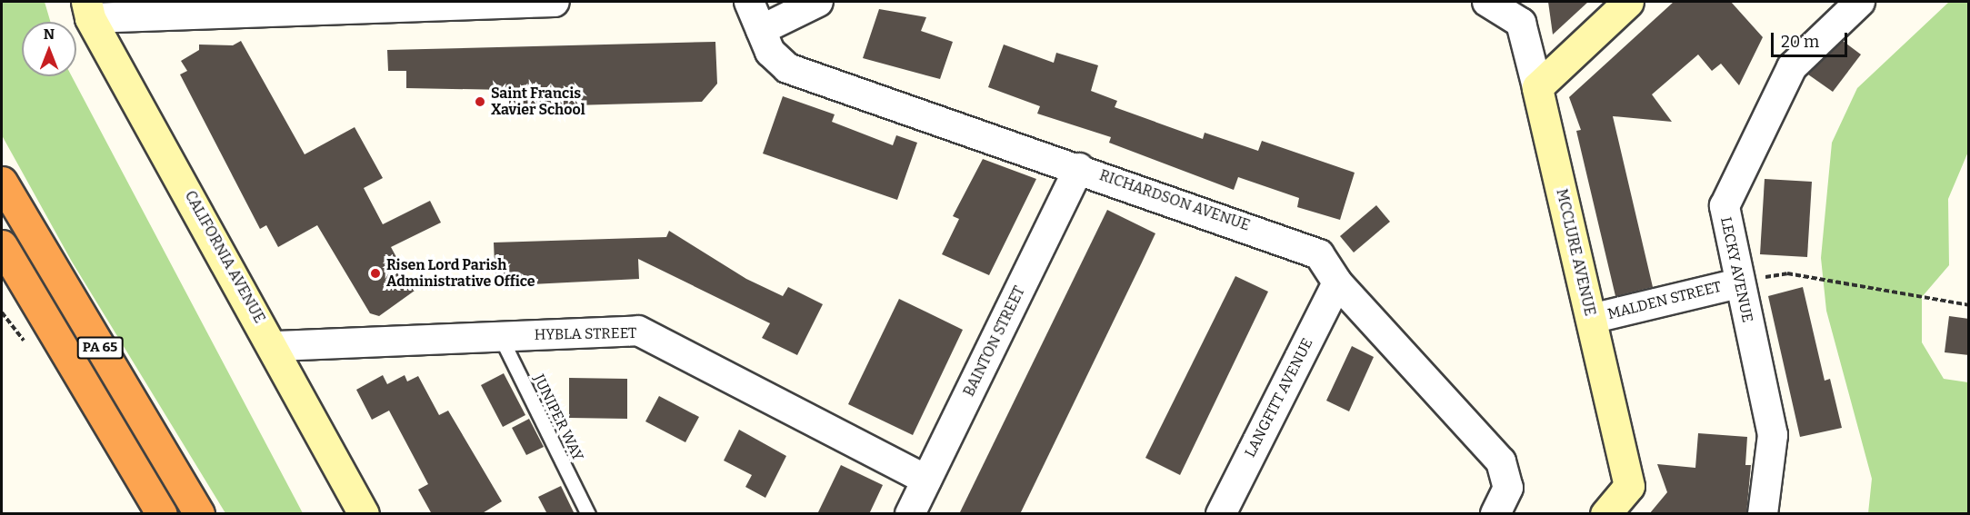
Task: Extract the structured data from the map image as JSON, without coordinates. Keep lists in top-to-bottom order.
{
  "streets": {
    "highway": ["PA 65"],
    "street": [
      "RICHARDSON AVENUE",
      "MCCLURE AVENUE",
      "CALIFORNIA AVENUE",
      "LECKY AVENUE",
      "MALDEN STREET",
      "HYBLA STREET",
      "BAINTON STREET",
      "LANGFITT AVENUE"
    ],
    "lane": ["JUNIPER WAY"]
  },
  "crossings": [
    ["RICHARDSON AVENUE", "BAINTON STREET"],
    ["RICHARDSON AVENUE", "LANGFITT AVENUE"],
    ["MCCLURE AVENUE", "MALDEN STREET"],
    ["CALIFORNIA AVENUE", "HYBLA STREET"],
    ["LECKY AVENUE", "MALDEN STREET"],
    ["HYBLA STREET", "BAINTON STREET"],
    ["HYBLA STREET", "JUNIPER WAY"]
  ],
  "places": ["Saint Francis Xavier School", "Risen Lord Parish Administrative Office"],
  "scale_bar": "20 m",
  "north": "top"
}
